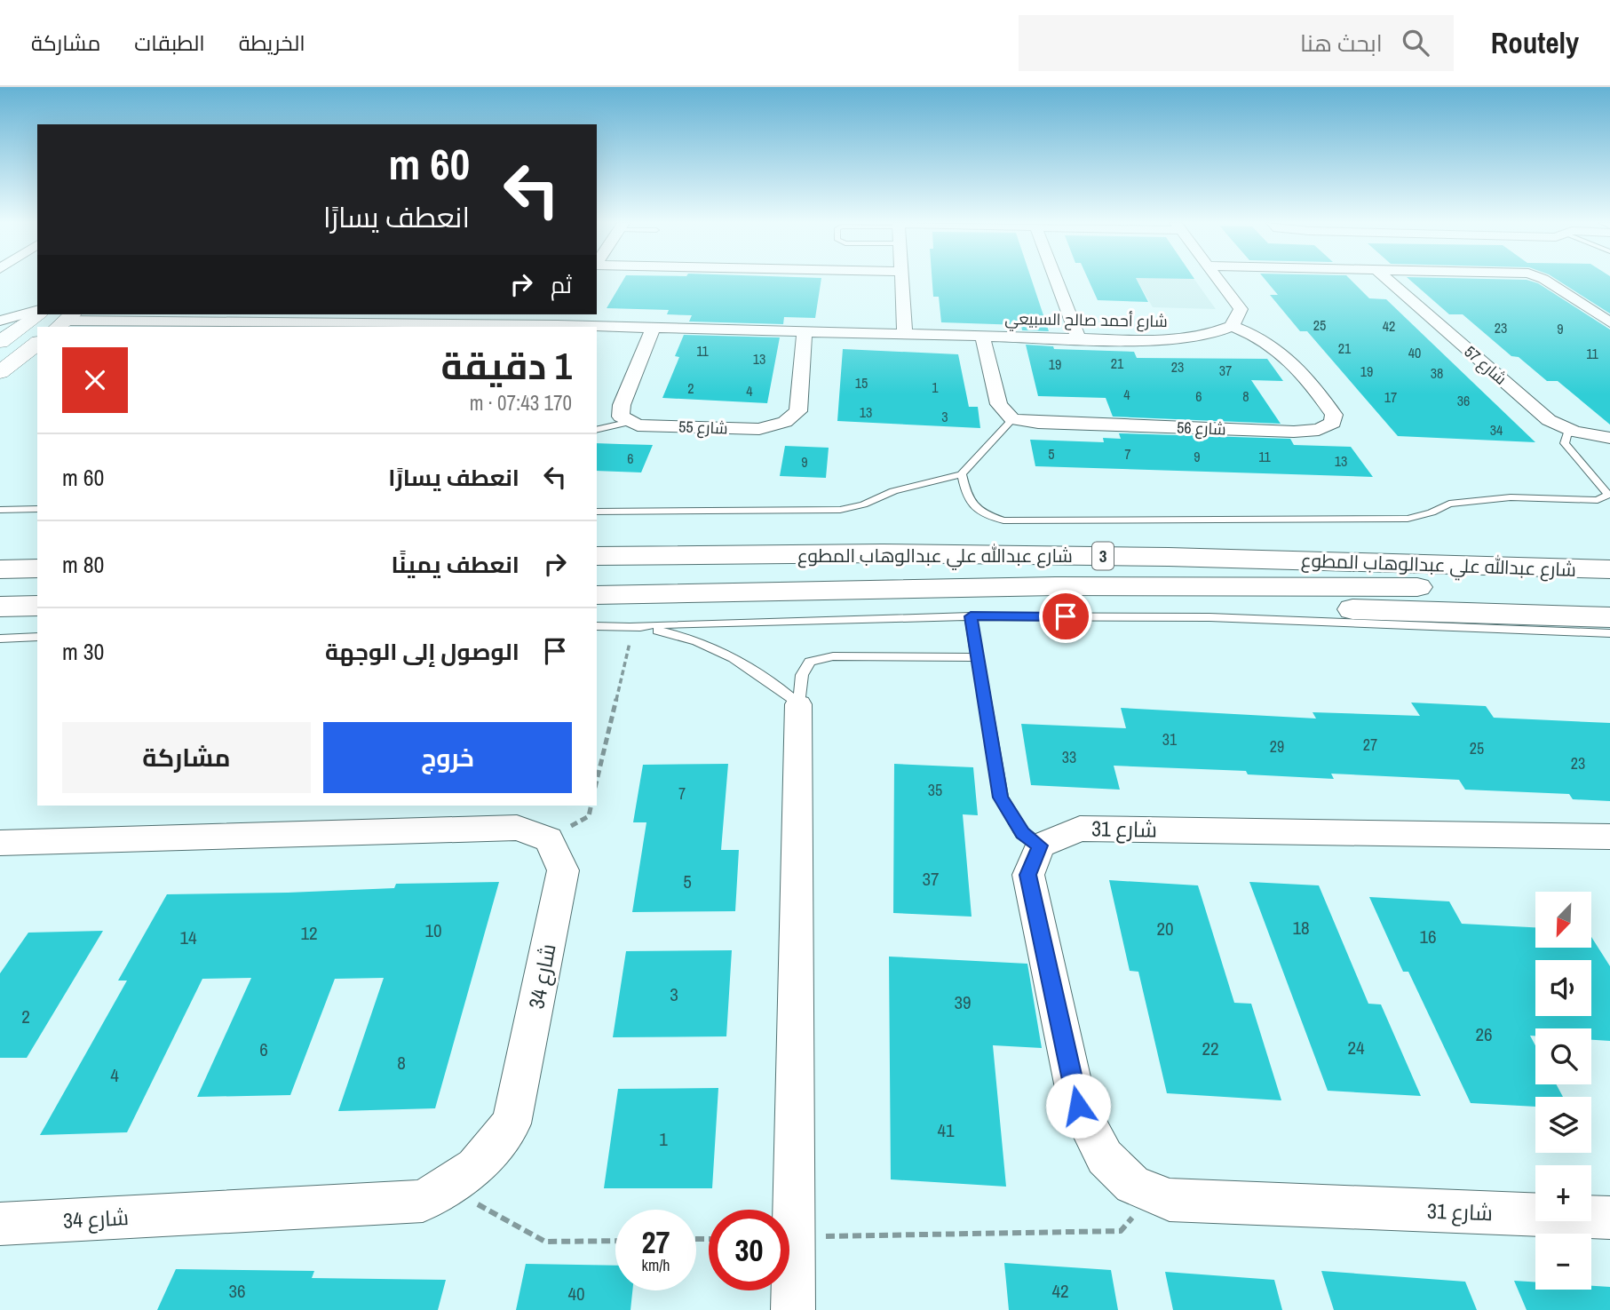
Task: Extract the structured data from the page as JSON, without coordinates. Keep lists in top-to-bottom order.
{
  "streets": {
    "main road": ["شارع عبدالله علي عبدالوهاب المطوع", "3"],
    "street": [
      "شارع أحمد صالح السبيعي",
      "شارع 57",
      "شارع 55",
      "شارع 56",
      "شارع 31",
      "شارع 34"
    ]
  },
  "crossings": [
    ["شارع أحمد صالح السبيعي", "شارع 55"],
    ["شارع أحمد صالح السبيعي", "شارع 56"]
  ],
  "house_numbers": [
    "25",
    "42",
    "23",
    "9",
    "21",
    "11",
    "40",
    "11",
    "13",
    "21",
    "19",
    "23",
    "37",
    "19",
    "38",
    "15",
    "1",
    "2",
    "4",
    "4",
    "6",
    "8",
    "17",
    "36",
    "13",
    "3",
    "34",
    "5",
    "7",
    "9",
    "11",
    "6",
    "13",
    "9",
    "31",
    "27",
    "29",
    "25",
    "33",
    "23",
    "35",
    "7",
    "37",
    "5",
    "18",
    "20",
    "10",
    "12",
    "16",
    "14",
    "3",
    "39",
    "2",
    "26",
    "24",
    "22",
    "6",
    "8",
    "4",
    "41",
    "1",
    "36",
    "42",
    "40"
  ],
  "north": "bottom left",
  "page": {
    "header": "Routely",
    "search": "ابحث هنا",
    "nav": ["الخريطة", "الطبقات", "مشاركة"],
    "turn": ["60 m", "انعطف يسارًا"],
    "then": "ثم",
    "heading": ["1 دقيقة", "170 m · 07:43"],
    "list": [
      {
        "name": "انعطف يسارًا",
        "value": "60 m"
      },
      {
        "name": "انعطف يمينًا",
        "value": "80 m"
      },
      {
        "name": "الوصول إلى الوجهة",
        "value": "30 m"
      }
    ],
    "buttons": ["خروج", "مشاركة"],
    "map_buttons": ["+", "−"],
    "speed": "27 km/h",
    "limit": "30"
  }
}
